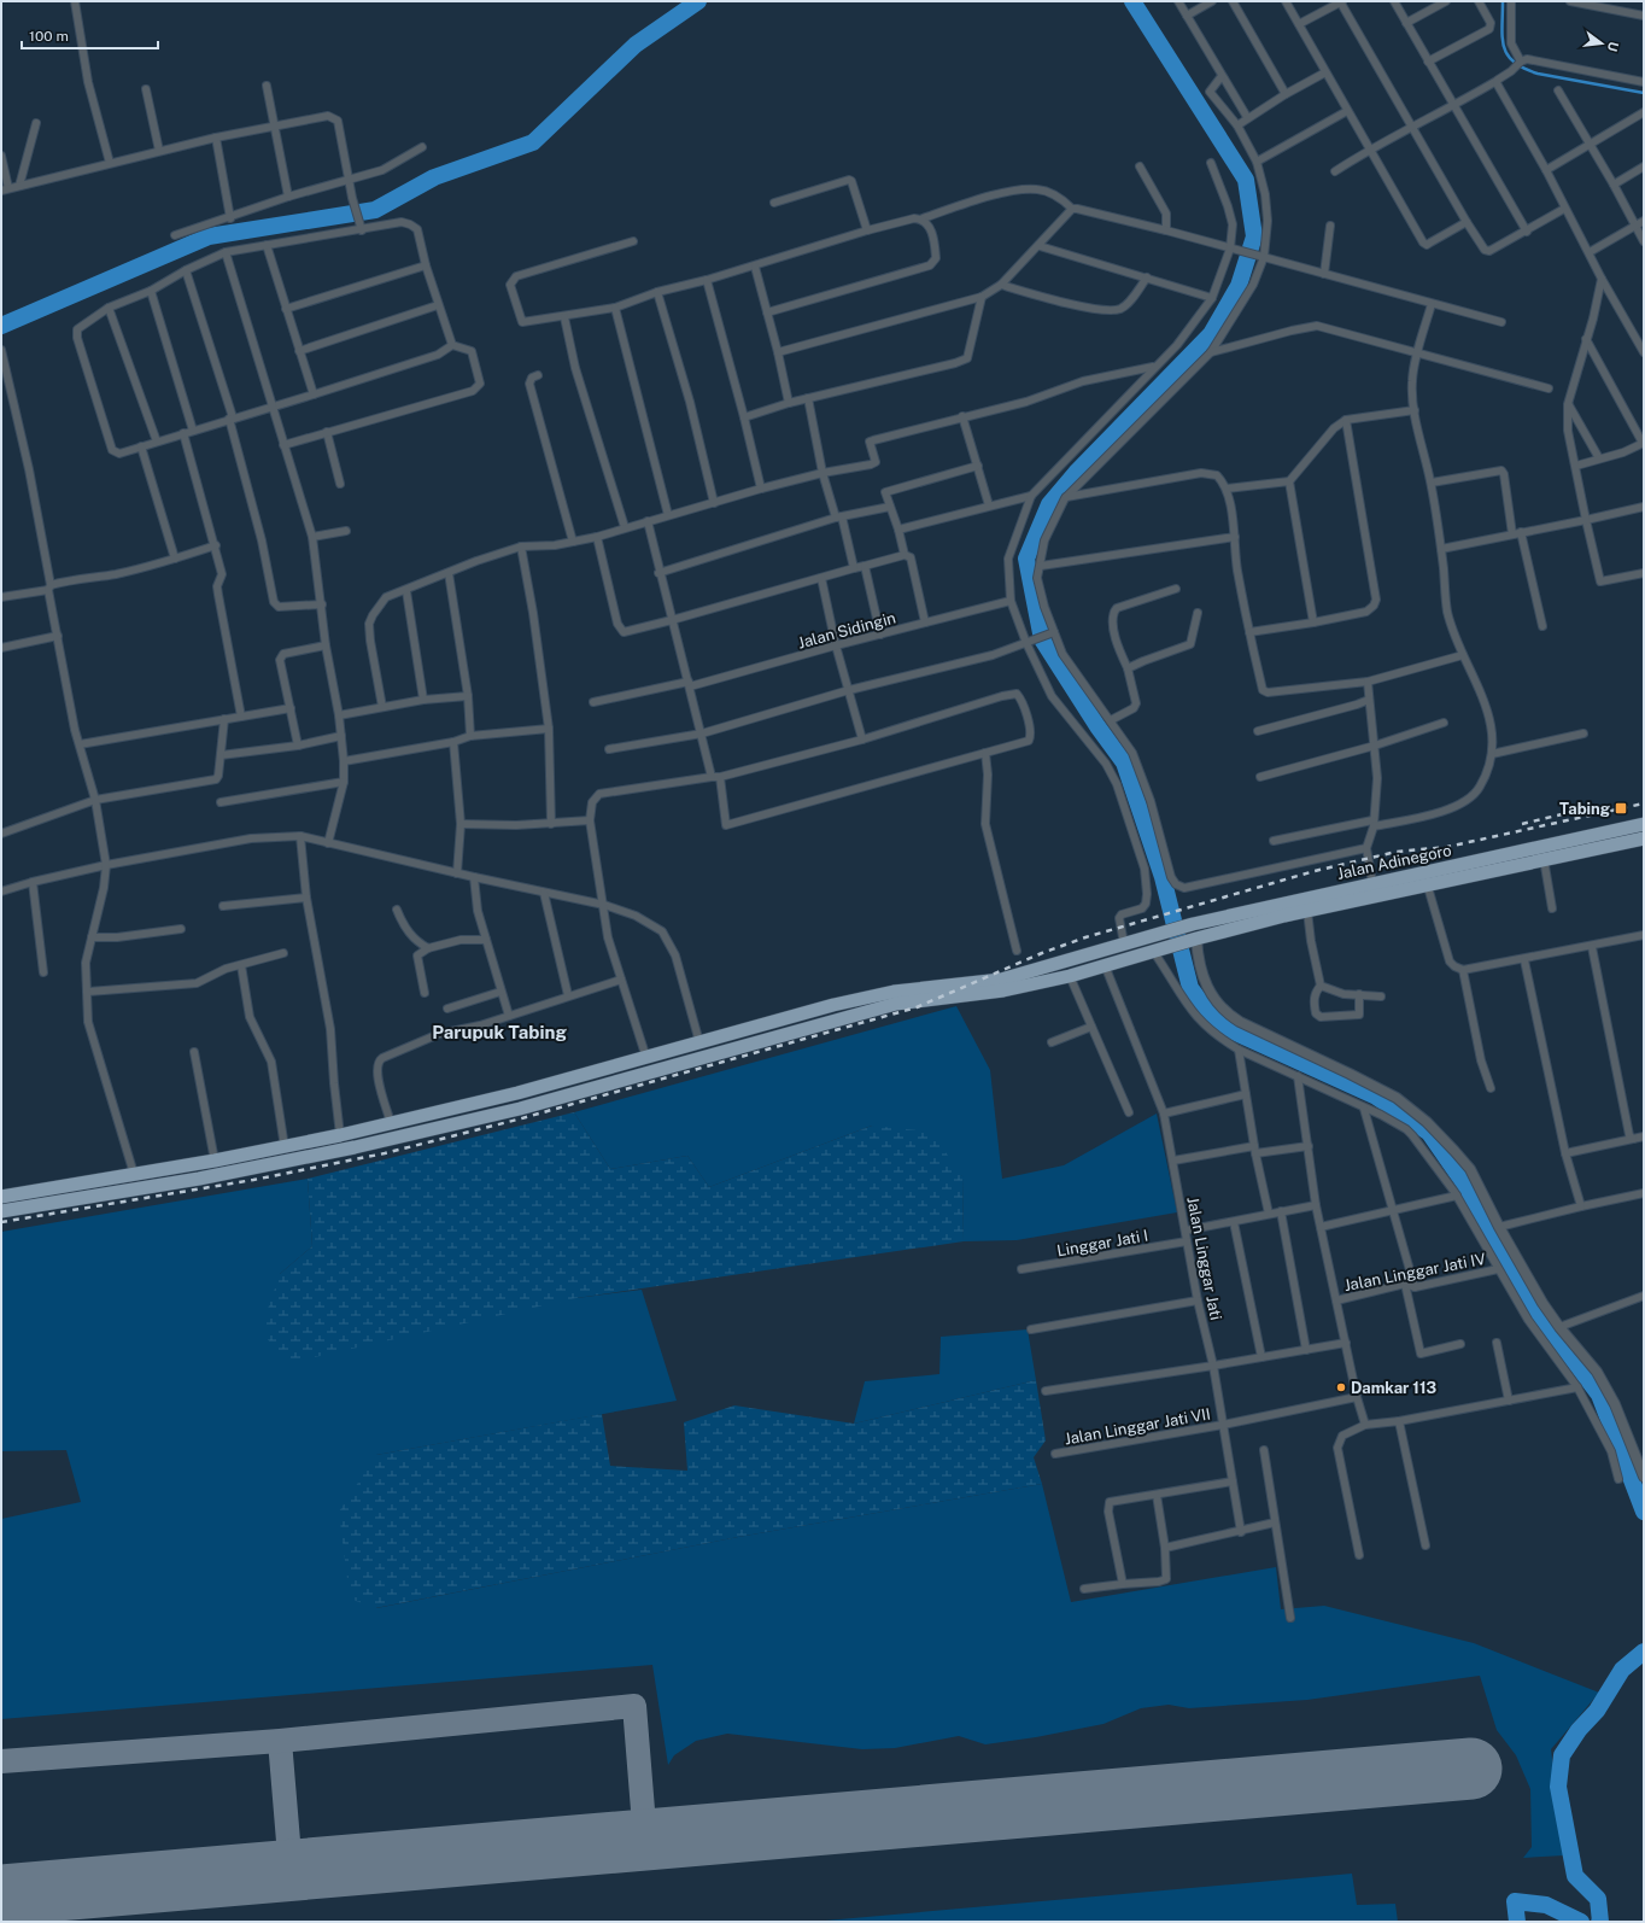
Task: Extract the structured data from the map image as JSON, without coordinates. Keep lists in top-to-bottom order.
{
  "streets": {
    "highway": ["Jalan Adinegoro"],
    "street": [
      "Jalan Sidingin",
      "Linggar Jati I",
      "Jalan Linggar Jati",
      "Jalan Linggar Jati IV",
      "Jalan Linggar Jati VII"
    ]
  },
  "crossings": [
    ["Jalan Adinegoro", "Jalan Linggar Jati"],
    ["Linggar Jati I", "Jalan Linggar Jati"],
    ["Jalan Linggar Jati", "Jalan Linggar Jati VII"]
  ],
  "districts": ["Parupuk Tabing"],
  "places": {
    "transit": ["Tabing"],
    "other": ["Damkar 113"]
  },
  "scale_bar": "100 m",
  "north": "right"
}
